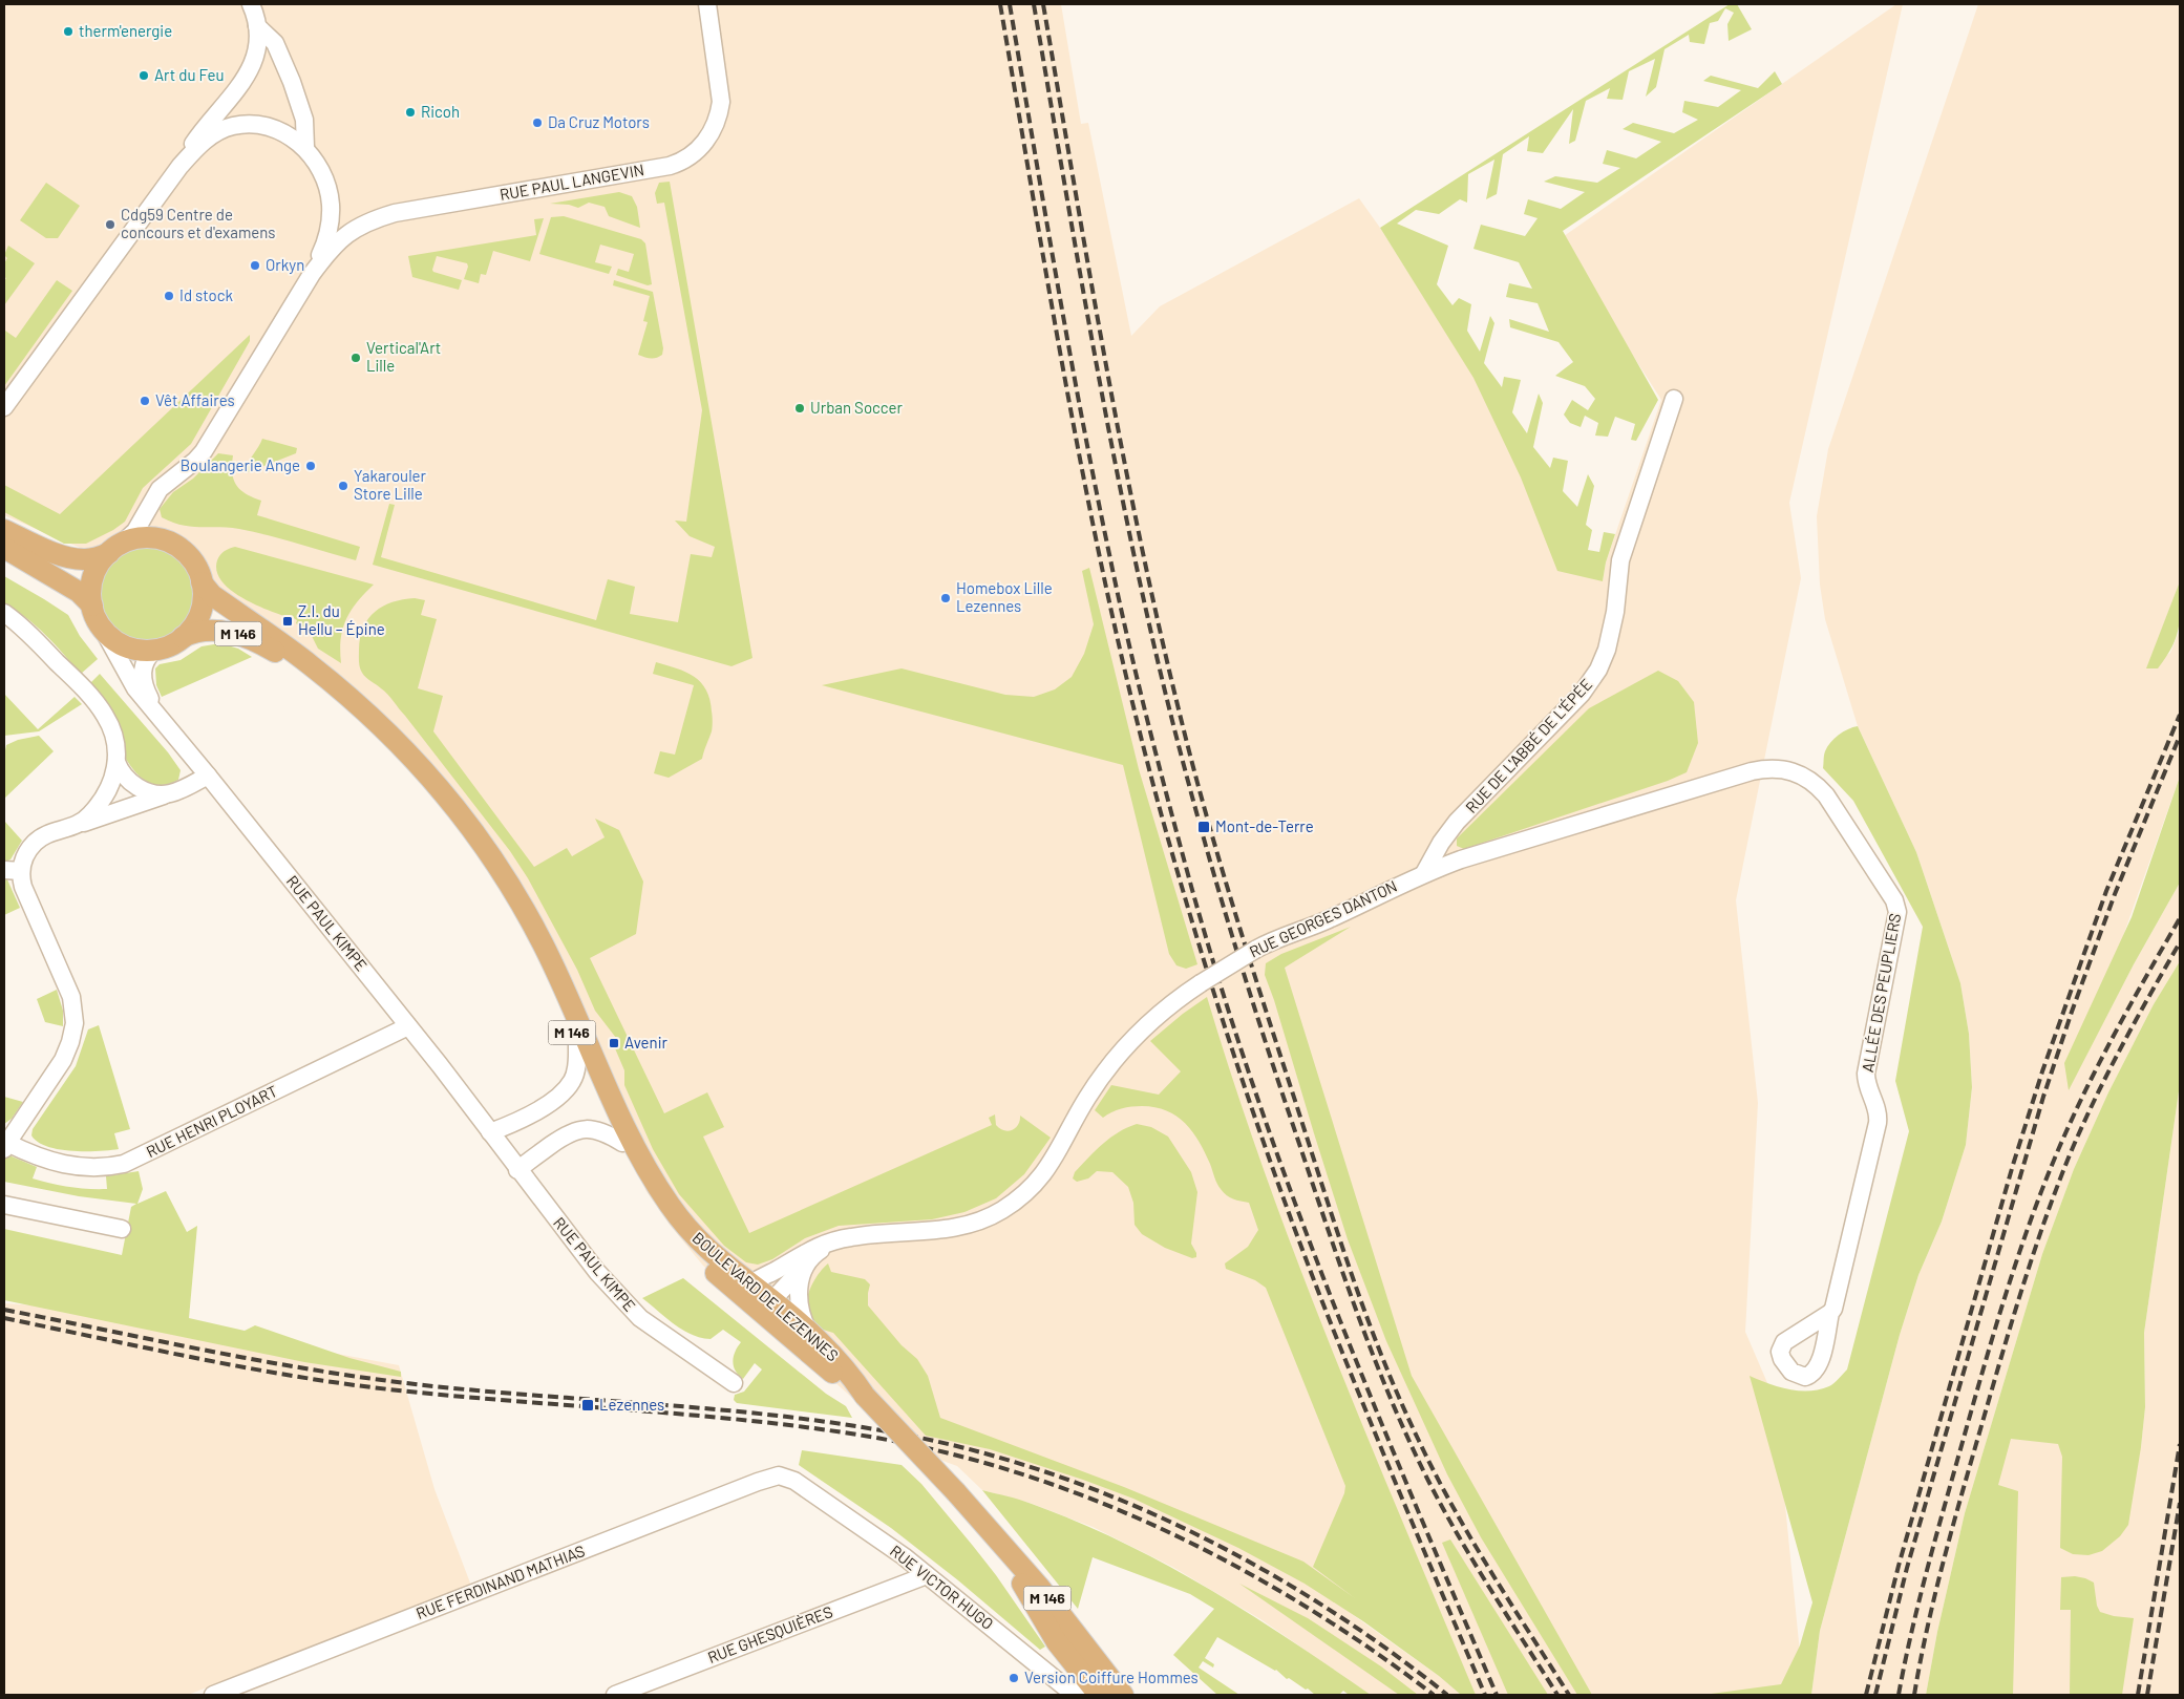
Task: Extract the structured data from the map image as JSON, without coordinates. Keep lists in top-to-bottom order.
{
  "streets": {
    "main road": ["M 146", "BOULEVARD DE LEZENNES"],
    "street": [
      "RUE PAUL LANGEVIN",
      "RUE DE L'ABBÉ DE L'ÉPÉE",
      "RUE GEORGES DANTON",
      "RUE PAUL KIMPE",
      "ALLÉE DES PEUPLIERS",
      "RUE HENRI PLOYART",
      "RUE FERDINAND MATHIAS",
      "RUE VICTOR HUGO",
      "RUE GHESQUIÈRES"
    ]
  },
  "crossings": [
    ["RUE PAUL LANGEVIN", "RUE PAUL KIMPE"],
    ["RUE PAUL LANGEVIN", "BOULEVARD DE LEZENNES"],
    ["M 146", "BOULEVARD DE LEZENNES"],
    ["RUE DE L'ABBÉ DE L'ÉPÉE", "RUE GEORGES DANTON"],
    ["RUE DE L'ABBÉ DE L'ÉPÉE", "ALLÉE DES PEUPLIERS"],
    ["RUE GEORGES DANTON", "ALLÉE DES PEUPLIERS"],
    ["RUE GEORGES DANTON", "BOULEVARD DE LEZENNES"],
    ["RUE PAUL KIMPE", "RUE HENRI PLOYART"],
    ["RUE PAUL KIMPE", "BOULEVARD DE LEZENNES"],
    ["BOULEVARD DE LEZENNES", "RUE VICTOR HUGO"],
    ["RUE FERDINAND MATHIAS", "RUE VICTOR HUGO"],
    ["RUE VICTOR HUGO", "RUE GHESQUIÈRES"]
  ],
  "places": {
    "other": [
      "therm'energie",
      "Art du Feu",
      "Ricoh",
      "Da Cruz Motors",
      "Cdg59 Centre de concours et d'examens",
      "Orkyn",
      "Id stock",
      "Vertical'Art Lille",
      "Vêt Affaires",
      "Urban Soccer",
      "Boulangerie Ange",
      "Yakarouler Store Lille",
      "Homebox Lille Lezennes",
      "Version Coiffure Hommes"
    ],
    "transit": [
      "Z.I. du Hellu – Épine",
      "Mont-de-Terre",
      "Avenir",
      "Lezennes"
    ]
  }
}
